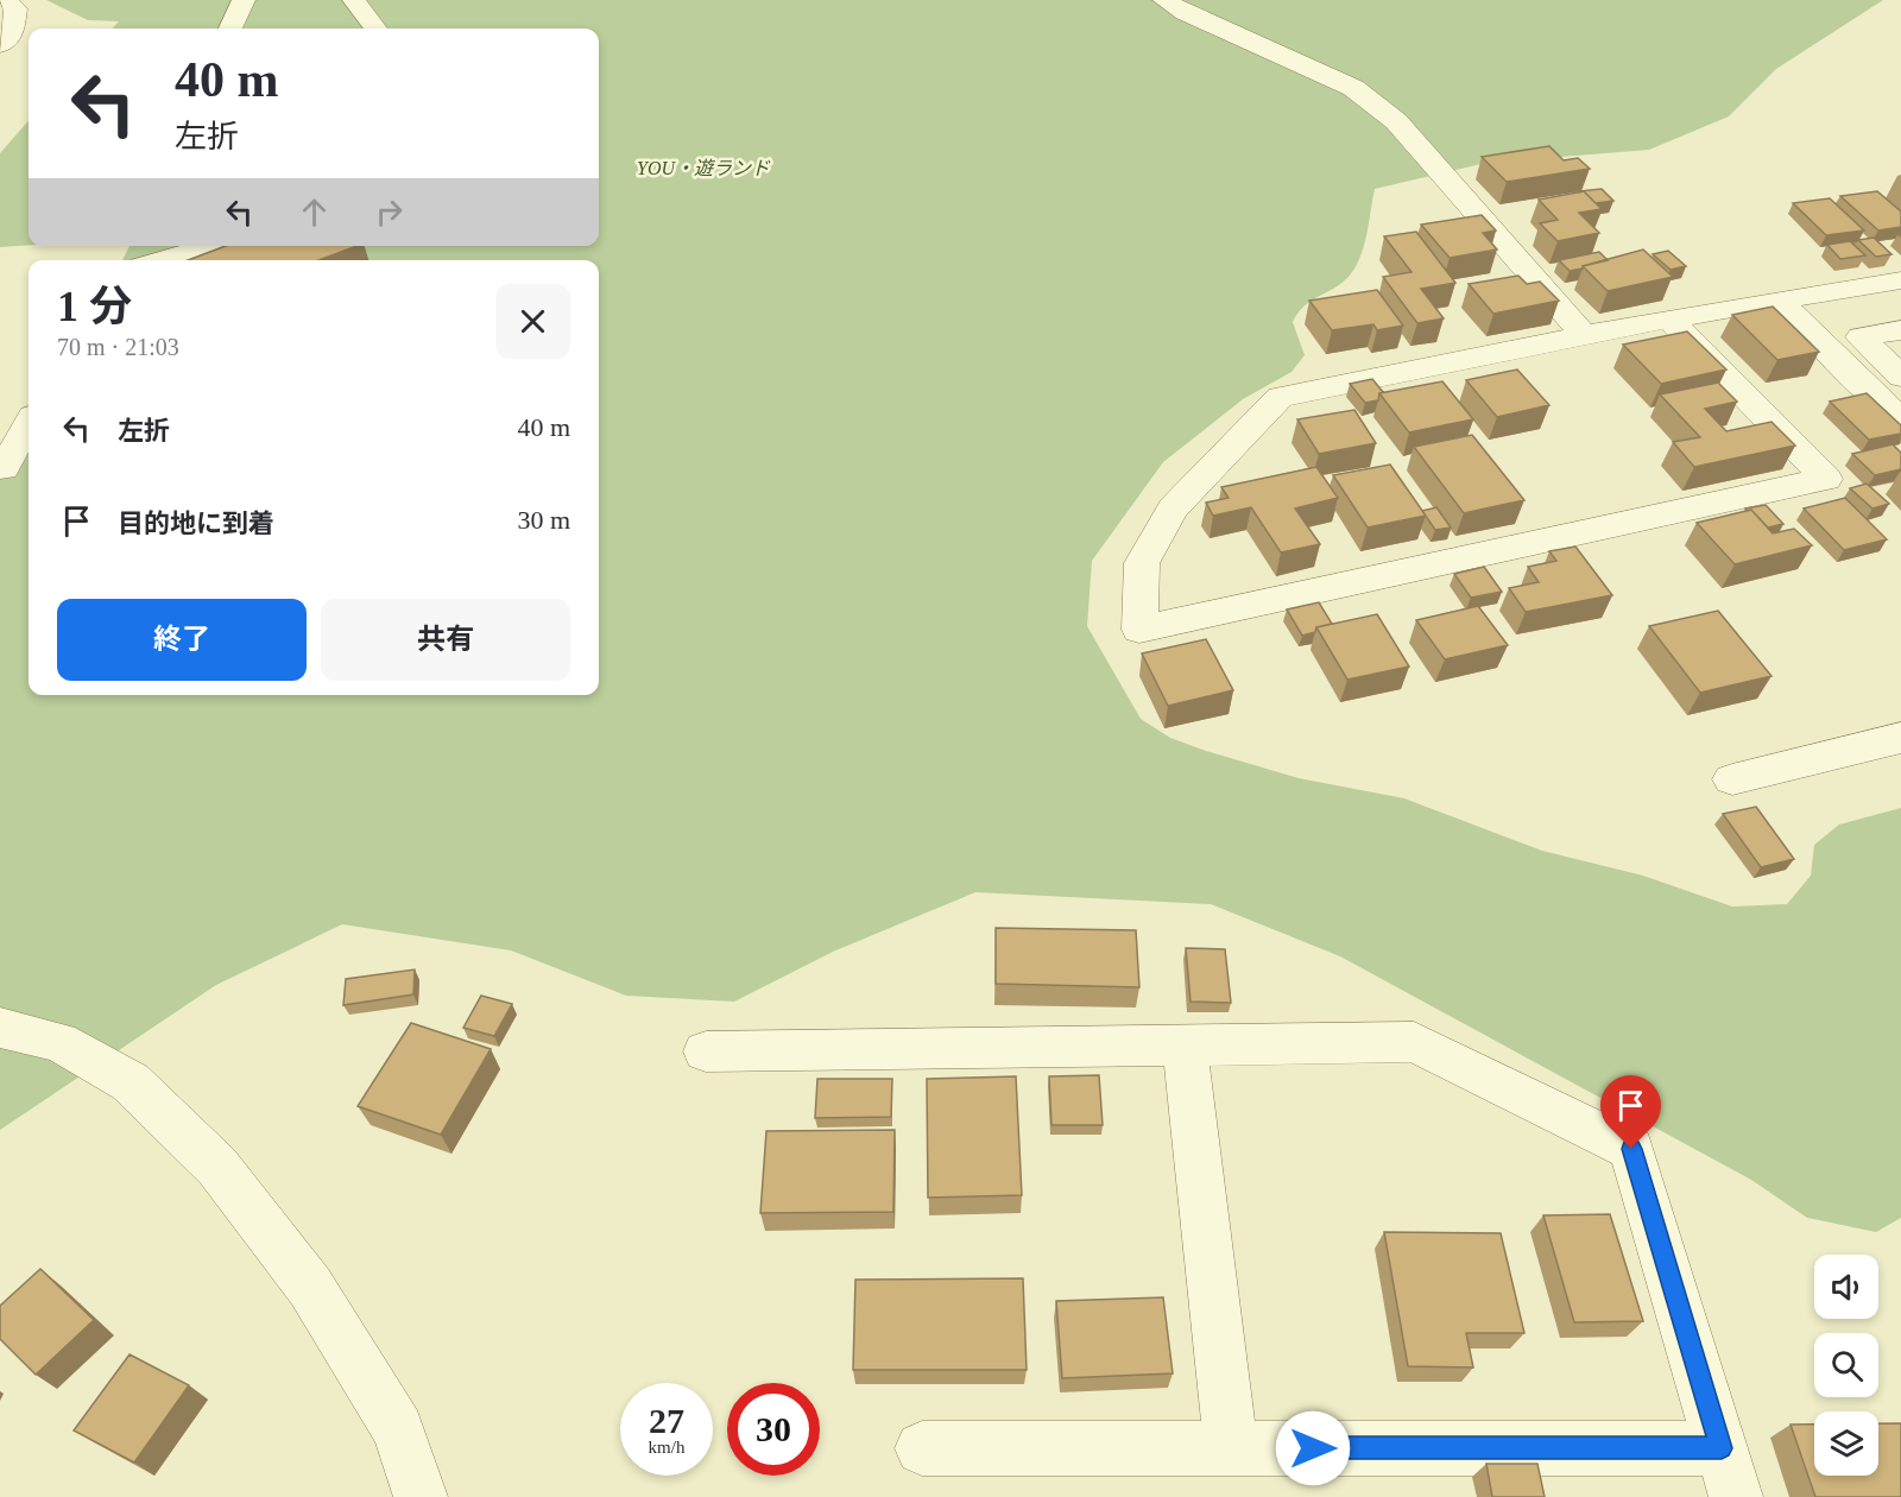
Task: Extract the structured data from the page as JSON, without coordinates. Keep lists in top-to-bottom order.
{
  "parks": ["YOU・遊ランド"],
  "page": {
    "turn": ["40 m", "左折"],
    "heading": ["1 分", "70 m · 21:03"],
    "list": [
      {
        "name": "左折",
        "value": "40 m"
      },
      {
        "name": "目的地に到着",
        "value": "30 m"
      }
    ],
    "buttons": ["終了", "共有"],
    "speed": "27 km/h",
    "limit": "30"
  }
}
